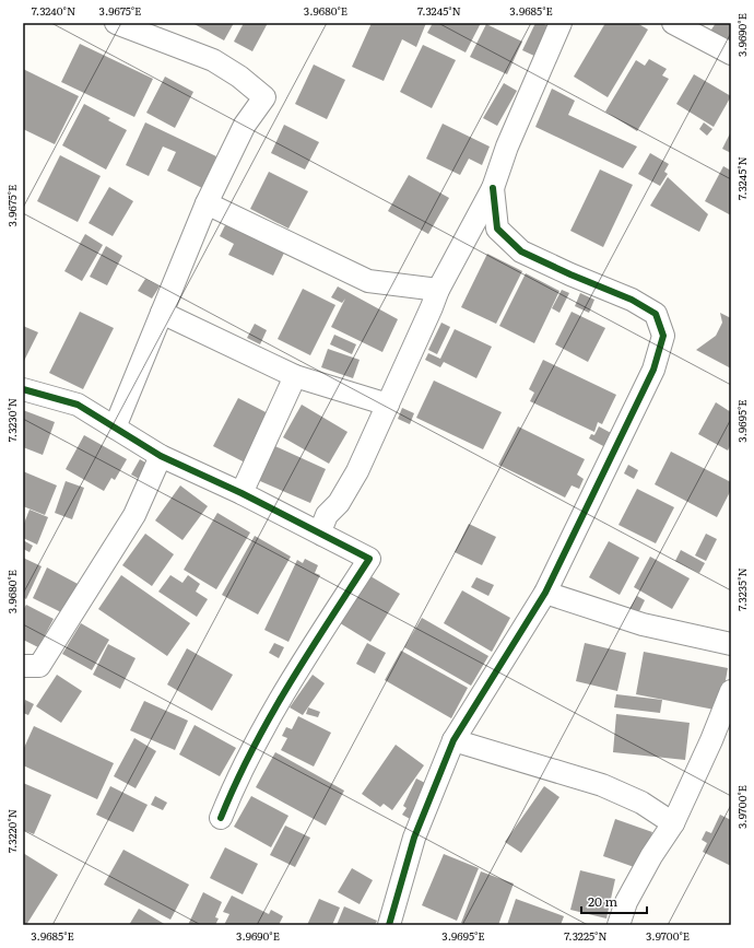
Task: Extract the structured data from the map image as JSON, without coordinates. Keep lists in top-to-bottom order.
{
  "scale_bar": "20 m",
  "coordinates": [
    "7.3240°N",
    "3.9675°E",
    "3.9680°E",
    "7.3245°N",
    "3.9685°E",
    "3.9690°E",
    "7.3230°N",
    "3.9695°E",
    "7.3235°N",
    "3.9700°E",
    "7.3220°N",
    "7.3225°N"
  ]
}
